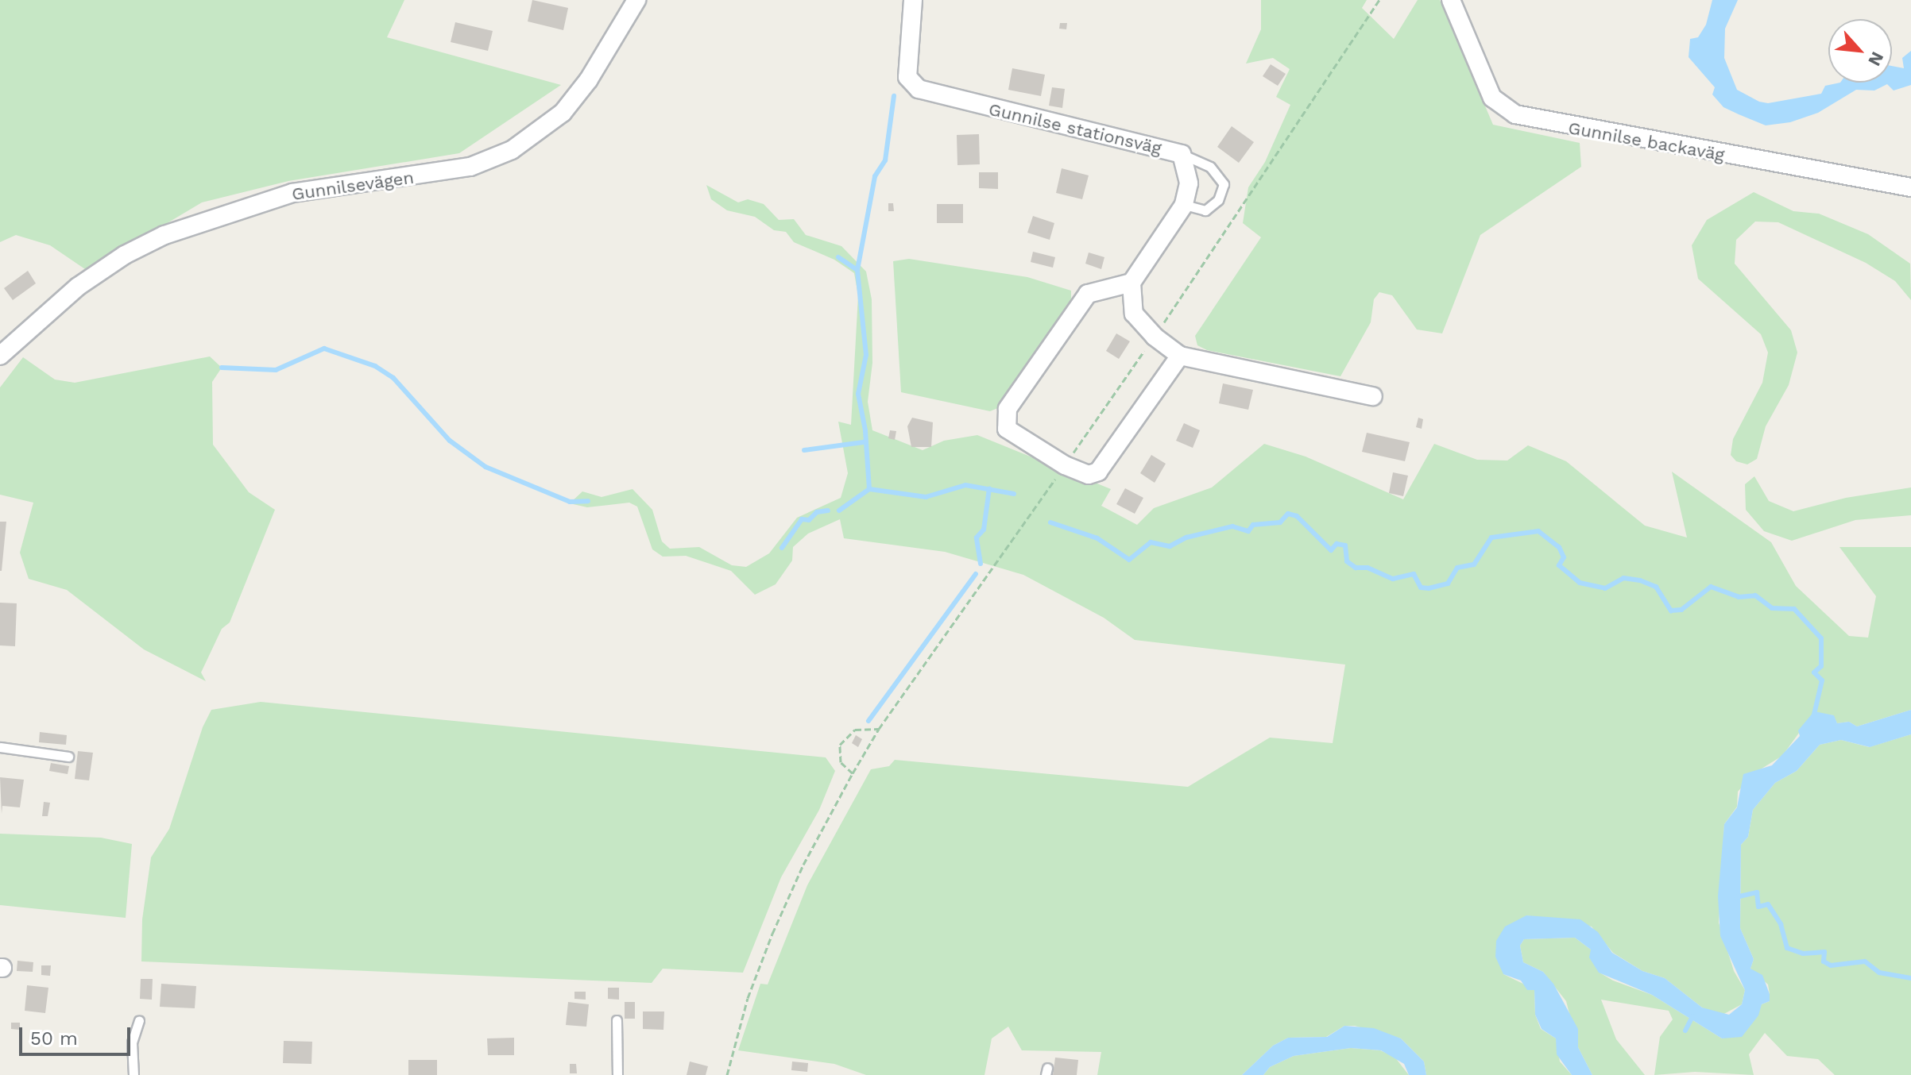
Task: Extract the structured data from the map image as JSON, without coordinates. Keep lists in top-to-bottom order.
{
  "streets": {
    "street": ["Gunnilse stationsväg", "Gunnilse backaväg", "Gunnilsevägen"]
  },
  "scale_bar": "50 m",
  "north": "bottom right"
}
